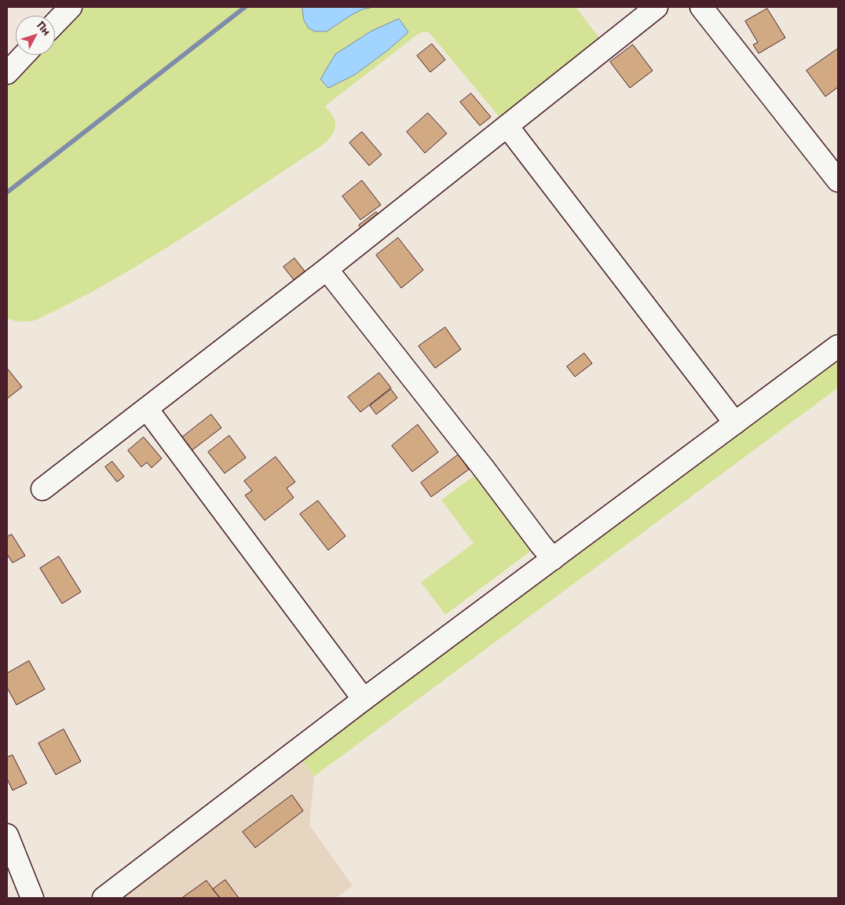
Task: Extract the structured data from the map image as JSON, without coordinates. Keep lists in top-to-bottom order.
{
  "north": "top right"
}
